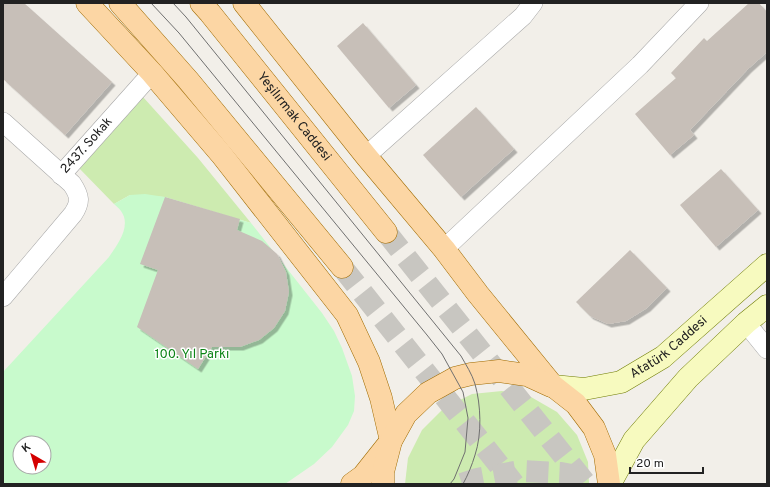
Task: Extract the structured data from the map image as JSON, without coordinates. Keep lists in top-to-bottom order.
{
  "streets": {
    "main road": ["Yeşilırmak Caddesi", "Atatürk Caddesi"],
    "street": ["2437. Sokak"]
  },
  "parks": ["100. Yıl Parkı"],
  "scale_bar": "20 m",
  "north": "top left"
}
